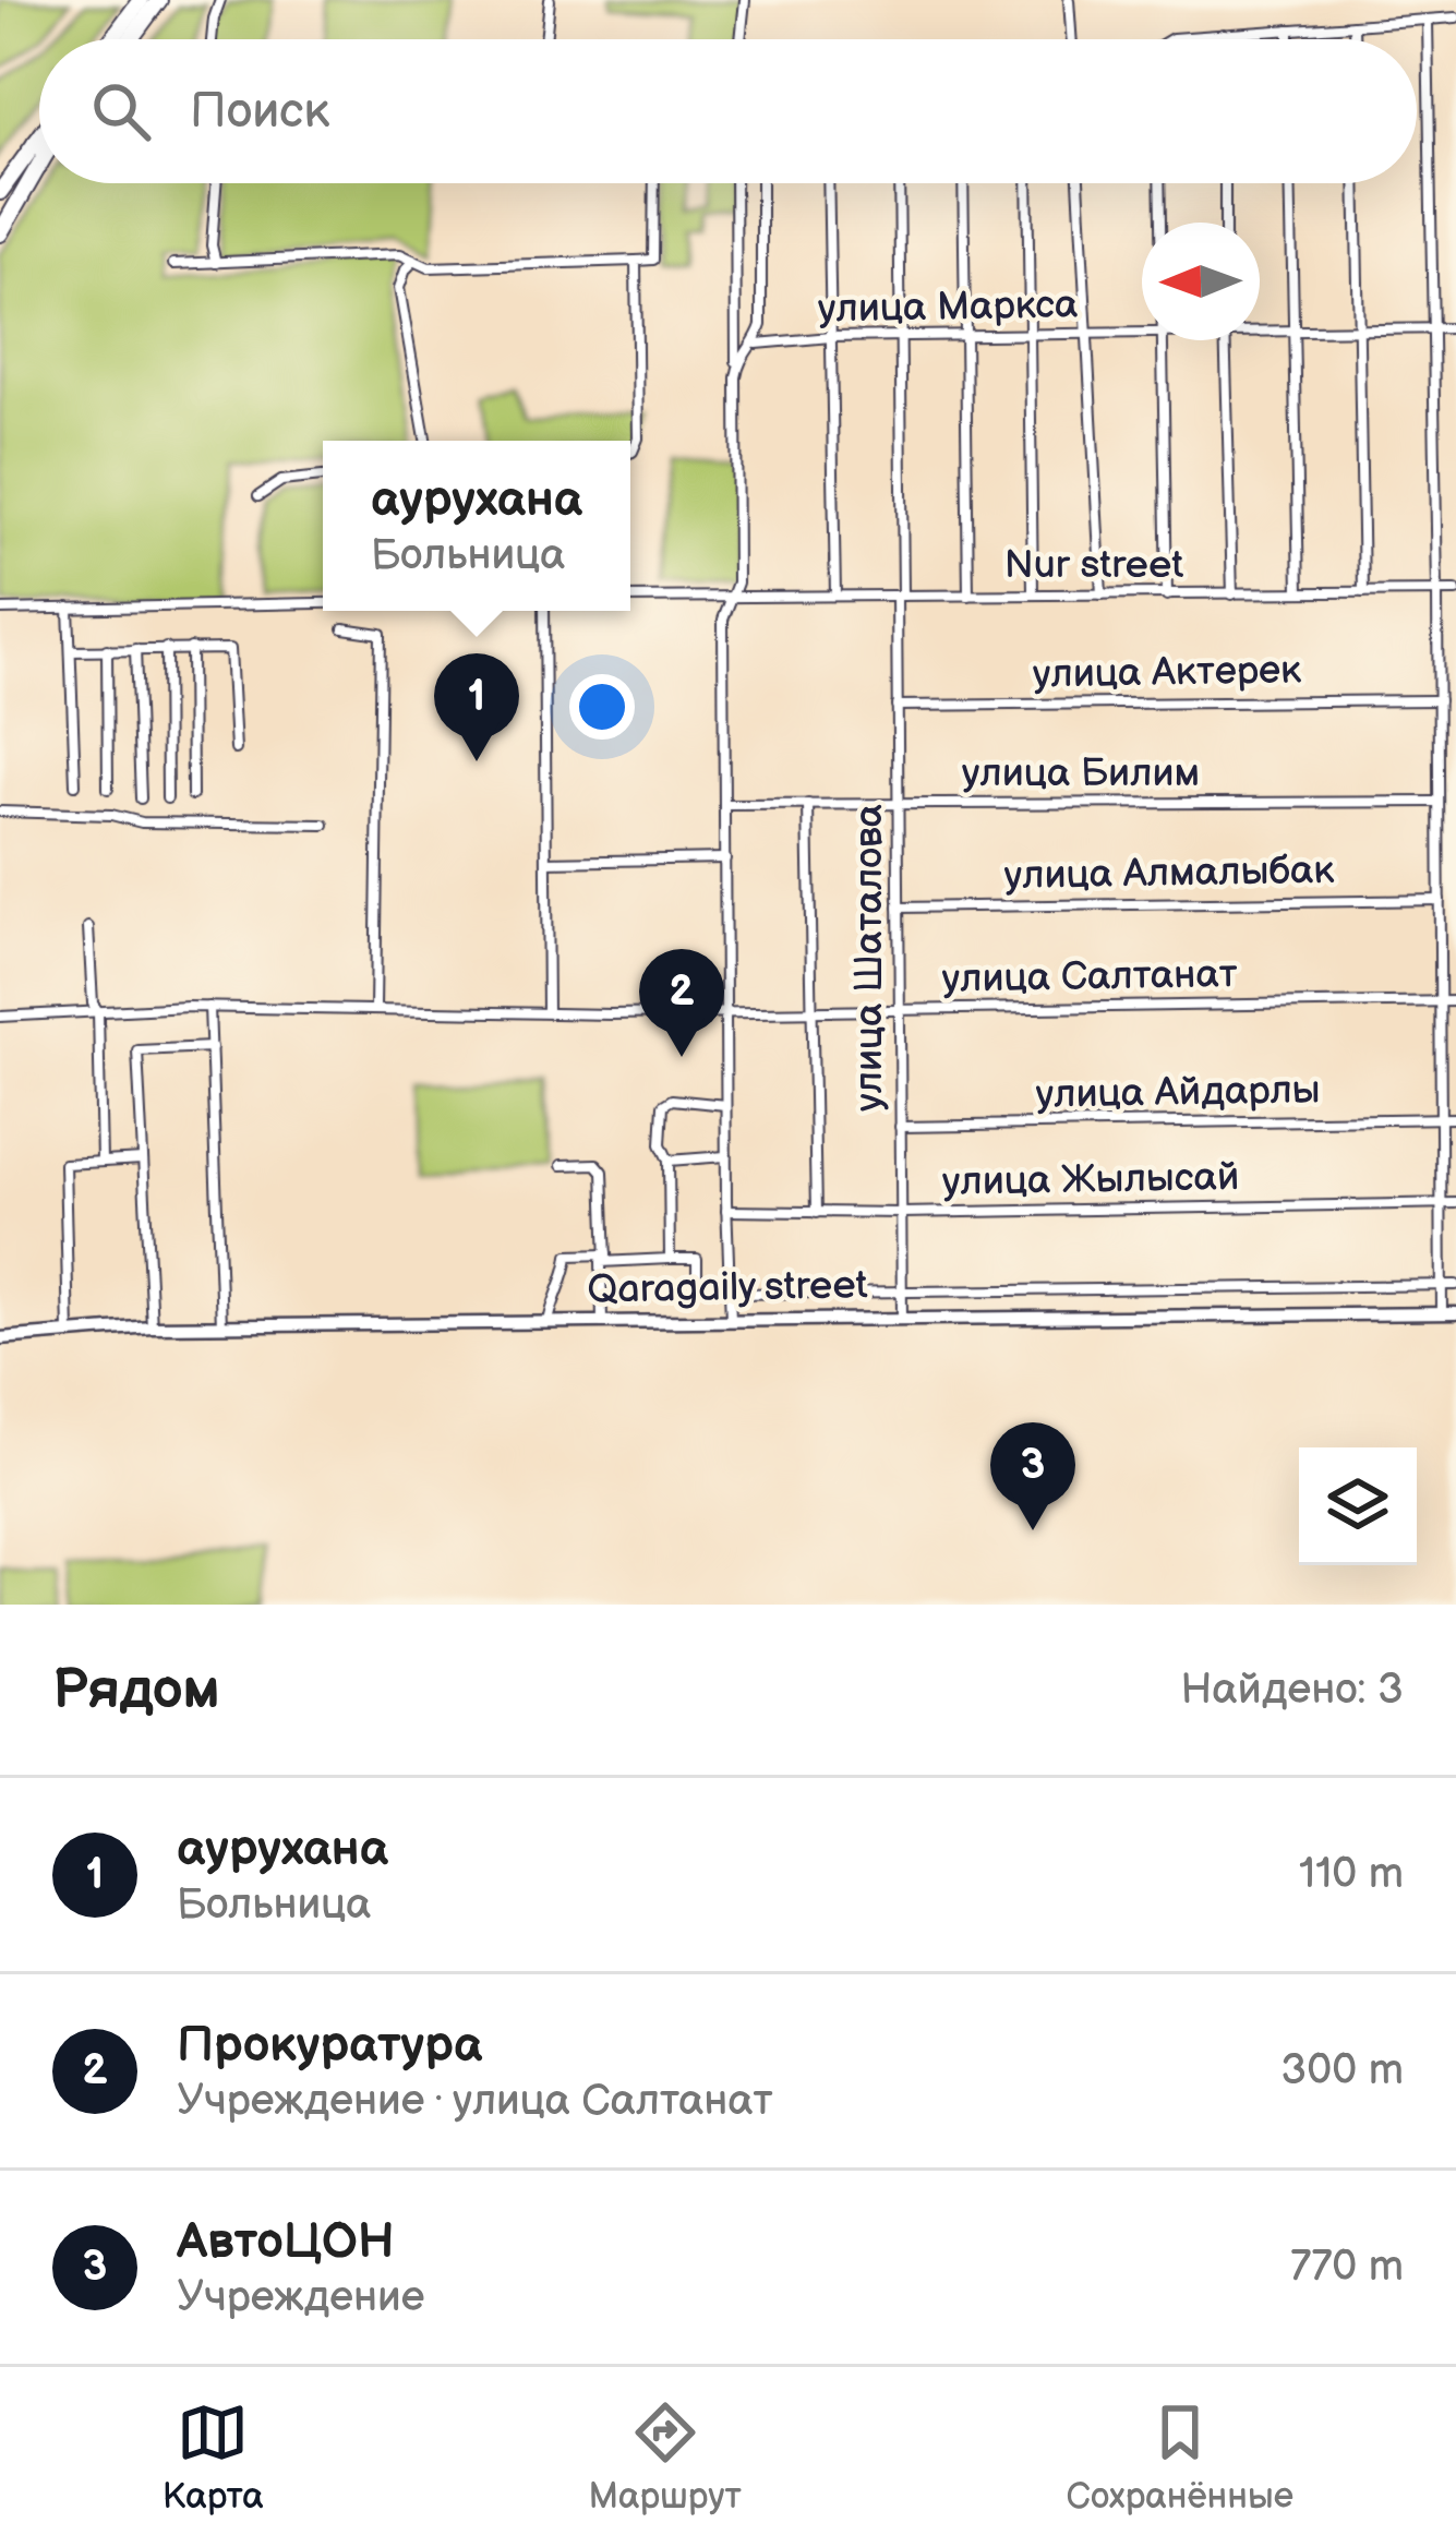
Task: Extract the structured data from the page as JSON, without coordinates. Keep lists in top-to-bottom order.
{
  "streets": {
    "street": [
      "улица Маркса",
      "Nur street",
      "улица Актерек",
      "улица Билим",
      "улица Алмалыбак",
      "улица Шаталова",
      "улица Салтанат",
      "улица Айдарлы",
      "улица Жылысай",
      "Qaragaily street"
    ]
  },
  "crossings": [
    ["улица Маркса", "улица Шаталова"],
    ["Nur street", "улица Шаталова"],
    ["улица Актерек", "улица Шаталова"],
    ["улица Билим", "улица Шаталова"],
    ["улица Алмалыбак", "улица Шаталова"],
    ["улица Шаталова", "улица Салтанат"],
    ["улица Шаталова", "улица Айдарлы"],
    ["улица Шаталова", "улица Жылысай"],
    ["улица Шаталова", "Qaragaily street"]
  ],
  "north": "left",
  "page": {
    "search": "Поиск",
    "popup": ["аурухана", "Больница"],
    "pins": ["1", "2", "3"],
    "heading": ["Рядом", "Найдено: 3"],
    "list": [
      {
        "mark": "1",
        "name": "аурухана",
        "note": "Больница",
        "value": "110 m"
      },
      {
        "mark": "2",
        "name": "Прокуратура",
        "note": "Учреждение · улица Салтанат",
        "value": "300 m"
      },
      {
        "mark": "3",
        "name": "АвтоЦОН",
        "note": "Учреждение",
        "value": "770 m"
      }
    ],
    "nav": ["Карта", "Маршрут", "Сохранённые"]
  }
}
